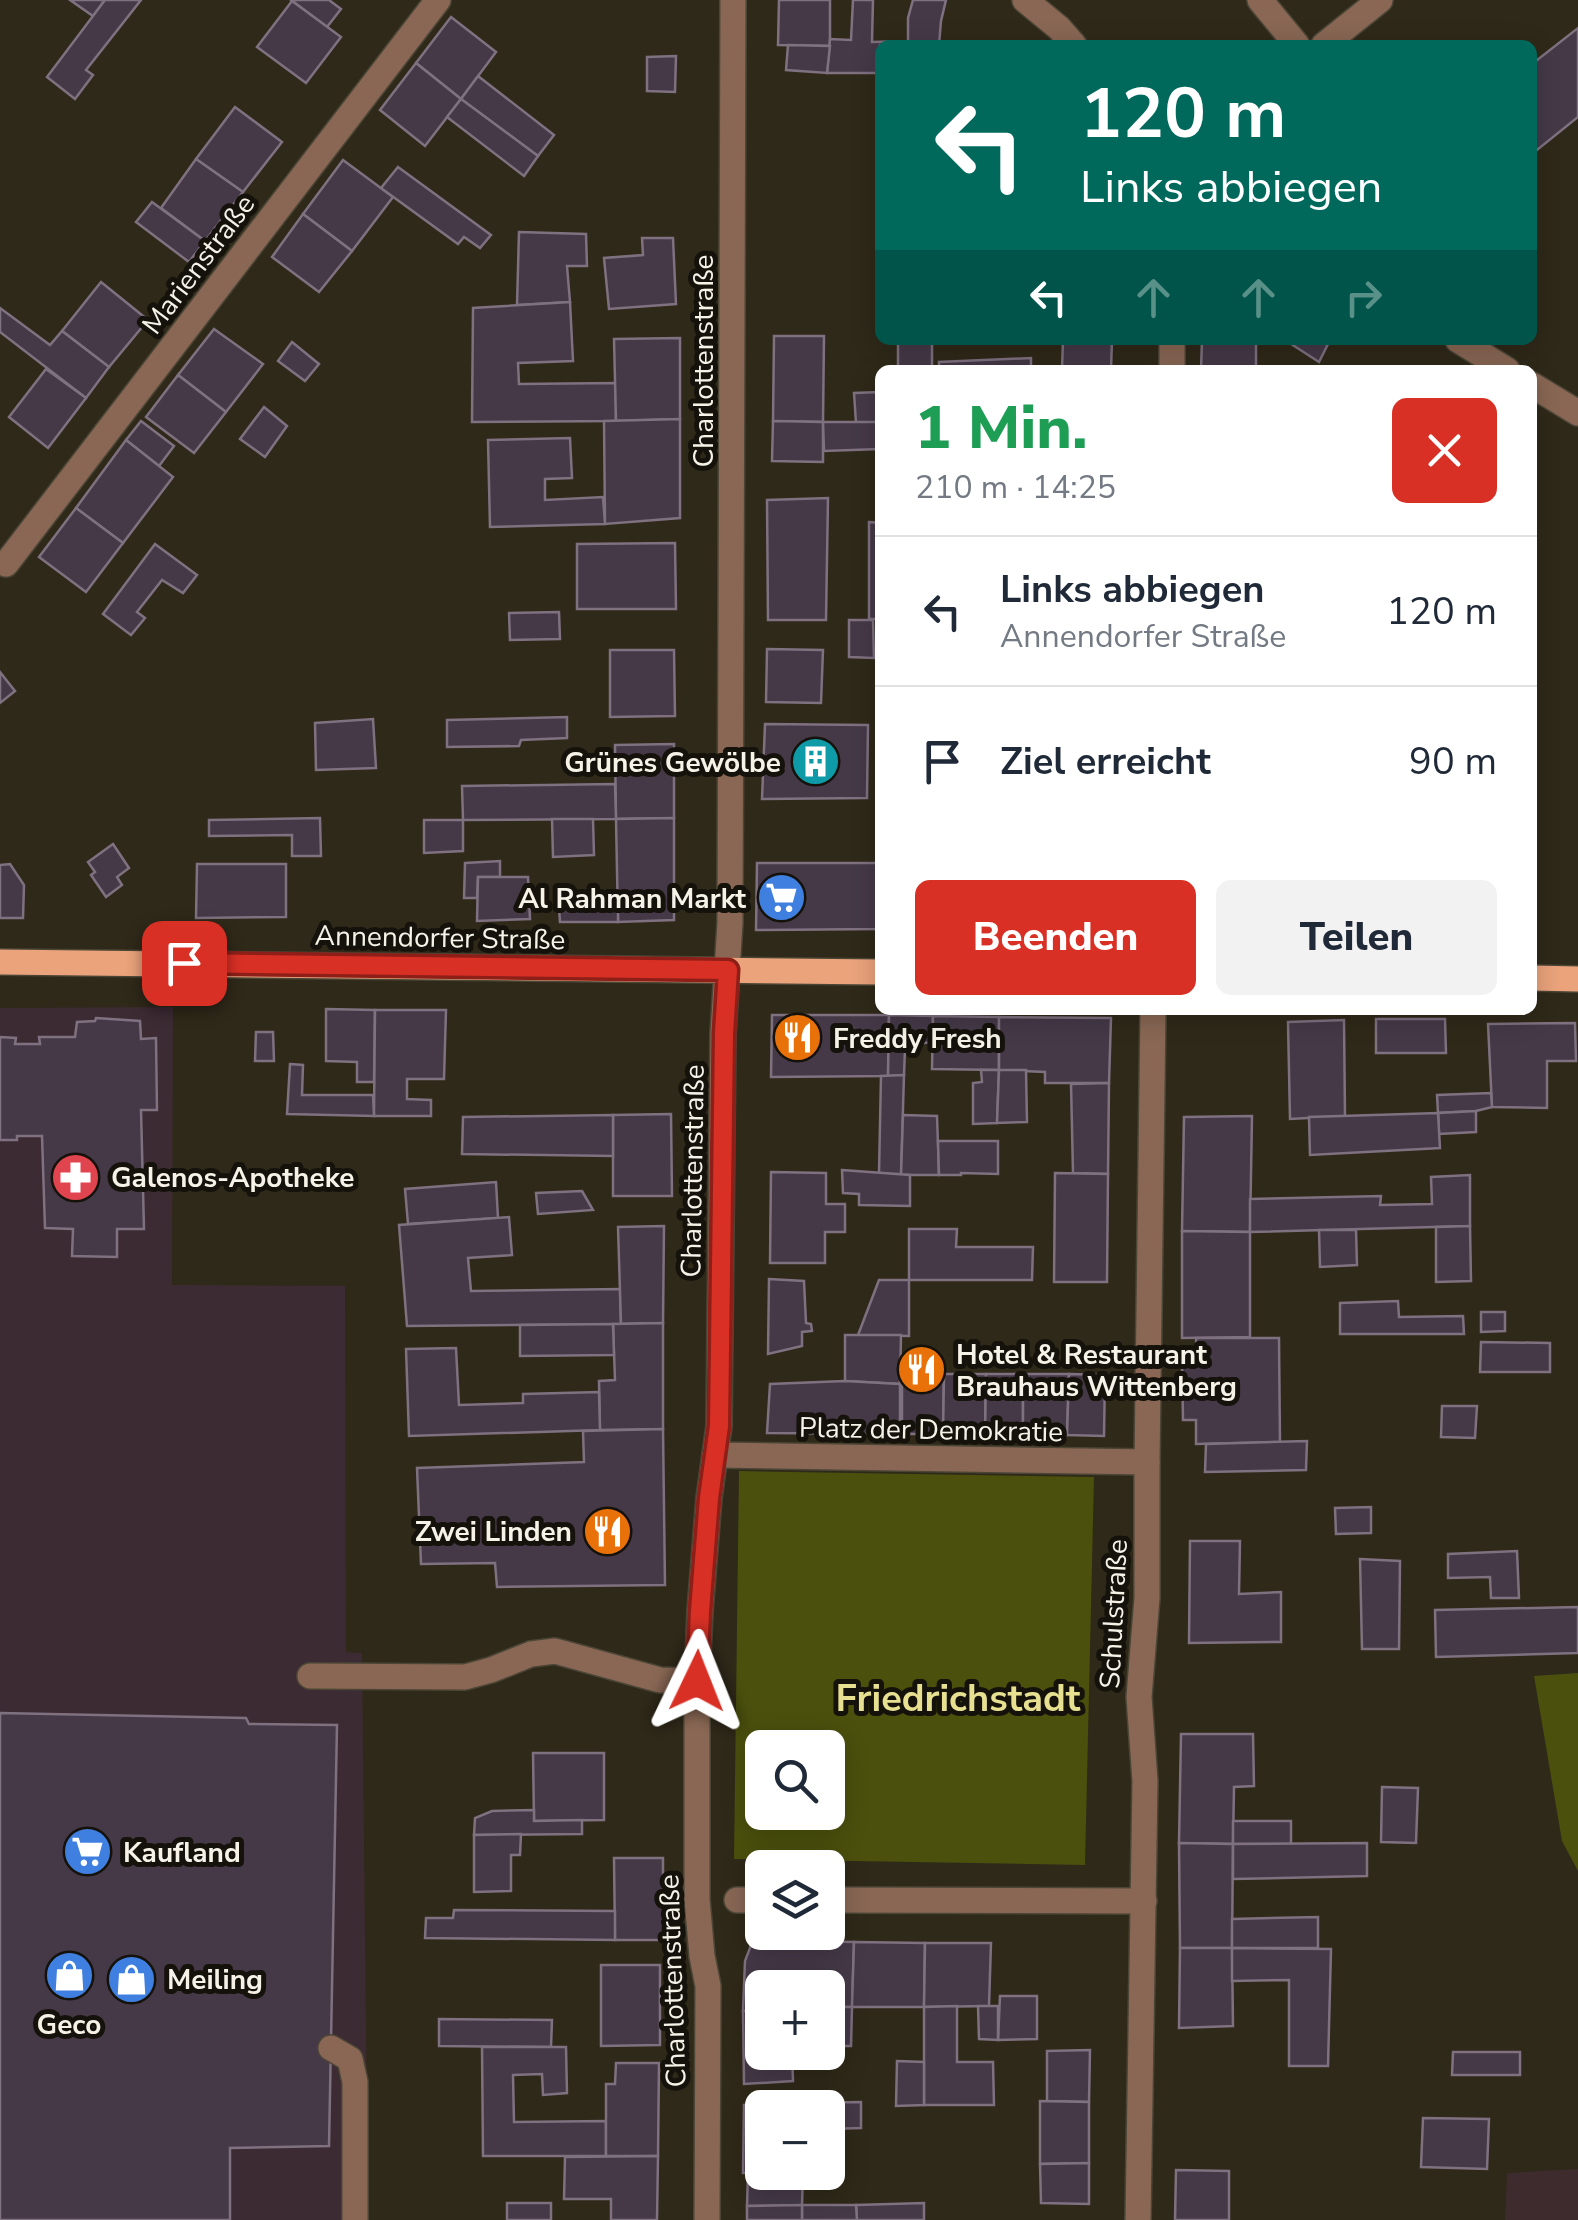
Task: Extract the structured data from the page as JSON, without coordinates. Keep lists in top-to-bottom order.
{
  "streets": {
    "main road": ["Annendorfer Straße"],
    "street": [
      "Marienstraße",
      "Charlottenstraße",
      "Platz der Demokratie",
      "Schulstraße"
    ]
  },
  "crossings": [
    ["Charlottenstraße", "Annendorfer Straße"],
    ["Charlottenstraße", "Platz der Demokratie"],
    ["Platz der Demokratie", "Schulstraße"]
  ],
  "districts": ["Friedrichstadt"],
  "places": {
    "building": ["Grünes Gewölbe"],
    "supermarket": ["Al Rahman Markt", "Kaufland"],
    "restaurant": ["Freddy Fresh", "Hotel & Restaurant Brauhaus Wittenberg", "Zwei Linden"],
    "pharmacy": ["Galenos-Apotheke"],
    "shop": ["Geco", "Meiling"]
  },
  "page": {
    "turn": ["120 m", "Links abbiegen"],
    "heading": ["1 Min.", "210 m · 14:25"],
    "list": [
      {
        "name": "Links abbiegen",
        "note": "Annendorfer Straße",
        "value": "120 m"
      },
      {
        "name": "Ziel erreicht",
        "value": "90 m"
      }
    ],
    "buttons": ["Beenden", "Teilen"],
    "map_buttons": ["+", "−"]
  }
}
